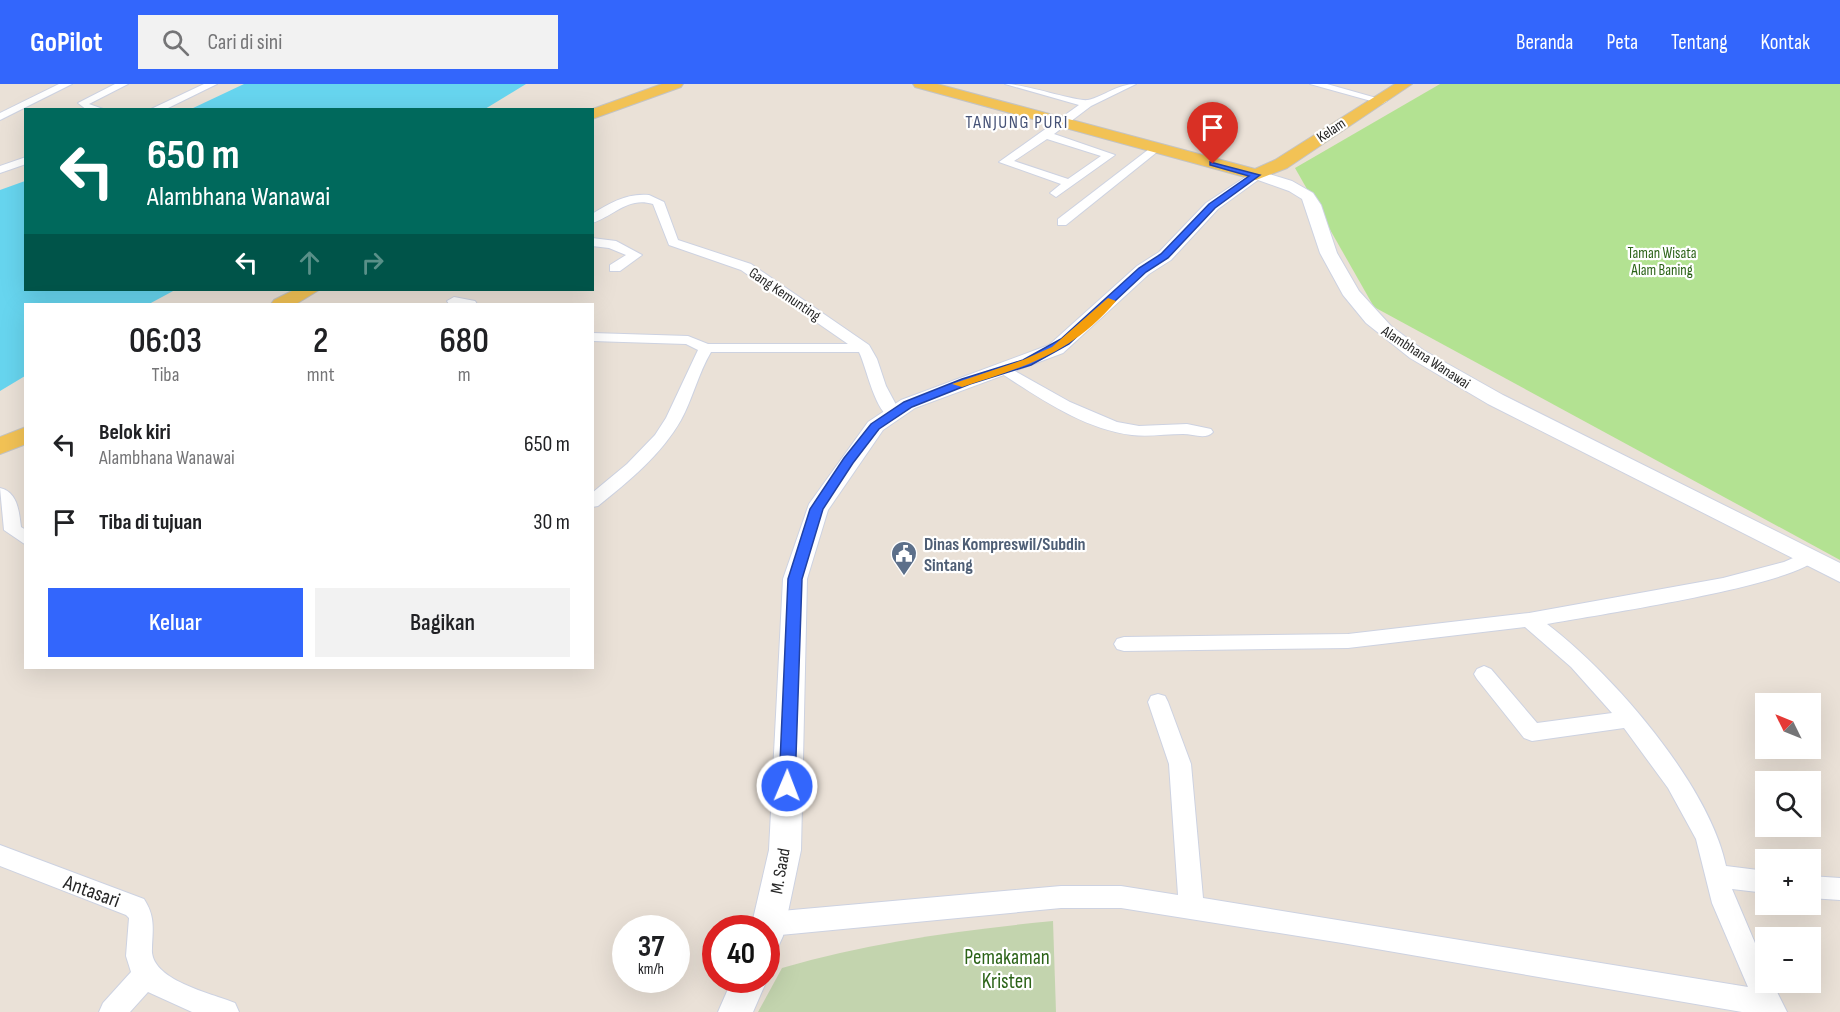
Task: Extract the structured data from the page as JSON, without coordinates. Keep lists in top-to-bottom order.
{
  "streets": {
    "main road": ["Kelam", "Alambhana Wanawai"],
    "street": ["Gang Kemunting", "M. Saad", "Antasari"]
  },
  "crossings": [
    ["Kelam", "Alambhana Wanawai"],
    ["Kelam", "M. Saad"],
    ["Alambhana Wanawai", "M. Saad"]
  ],
  "districts": ["TANJUNG PURI"],
  "parks": ["Taman Wisata Alam Baning", "Pemakaman Kristen"],
  "places": {
    "public building": ["Dinas Kompreswil/Subdin Sintang"]
  },
  "north": "top left",
  "page": {
    "header": "GoPilot",
    "search": "Cari di sini",
    "nav": [
      "Beranda",
      "Peta",
      "Tentang",
      "Kontak"
    ],
    "turn": ["650 m", "Alambhana Wanawai"],
    "eta": [
      "06:03",
      "Tiba",
      "2",
      "mnt",
      "680",
      "m"
    ],
    "list": [
      {
        "name": "Belok kiri",
        "note": "Alambhana Wanawai",
        "value": "650 m"
      },
      {
        "name": "Tiba di tujuan",
        "value": "30 m"
      }
    ],
    "buttons": ["Keluar", "Bagikan"],
    "map_buttons": ["+", "−"],
    "speed": "37 km/h",
    "limit": "40"
  }
}
